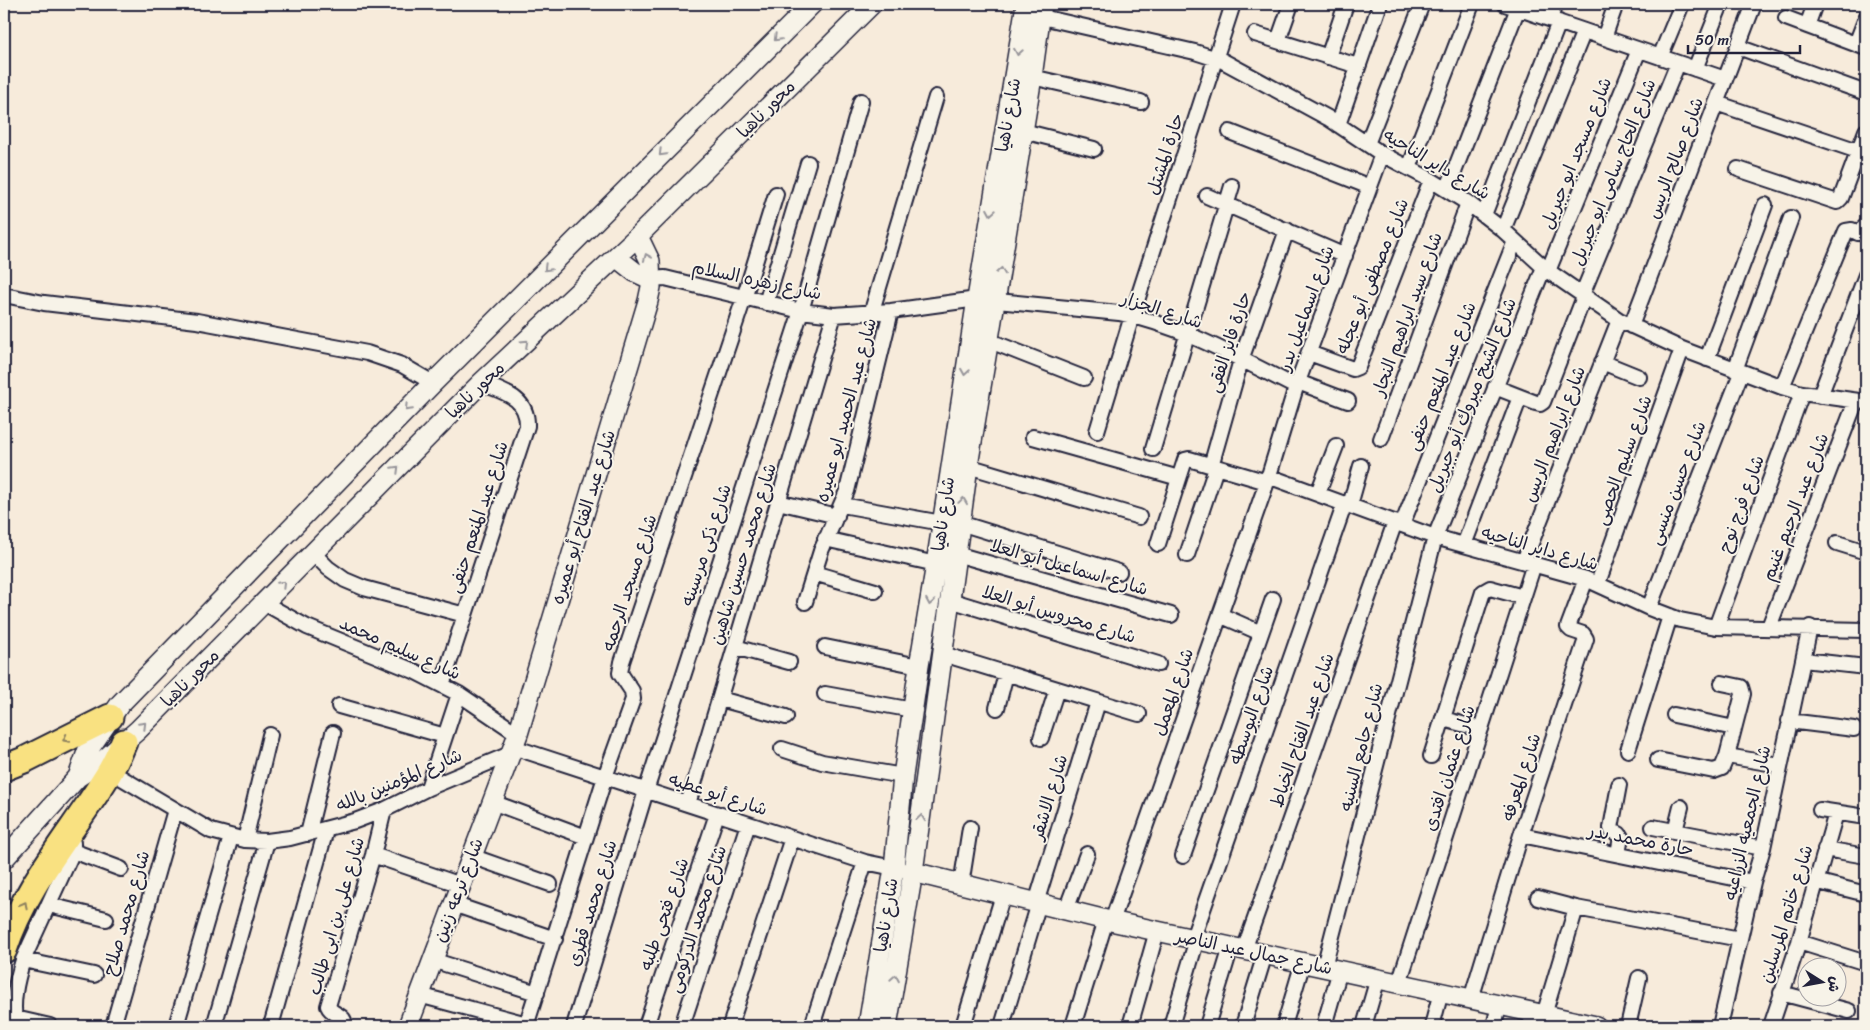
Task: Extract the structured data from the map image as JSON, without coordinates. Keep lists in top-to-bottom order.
{
  "streets": {
    "main road": [
      "محور ناهيا",
      "شارع ناهيا",
      "شارع عبد الفتاح أبو عميره",
      "شارع ترعه زنين",
      "شارع جمال عبد الناصر"
    ],
    "street": [
      "شارع مسجد ابو جبريل",
      "حارة المشتل",
      "شارع صالح الريس",
      "شارع داير الناحيه",
      "شارع الحاج سامى ابو جبريل",
      "شارع مصطفى أبو عجله",
      "شارع زهره السلام",
      "شارع اسماعيل بدر",
      "شارع الجزار",
      "شارع سيد ابراهيم النجار",
      "حارة فايز الفقى",
      "شارع عبد المنعم حنفى",
      "شارع الشيخ مبروك أبو جبريل",
      "شارع عبد الحميد ابو عميره",
      "شارع ابراهيم الريس",
      "شارع سليم الحصى",
      "شارع حسن منسى",
      "شارع فرج نوح",
      "شارع عبد الرحيم غنيم",
      "شارع ذكى مرسينه",
      "شارع محمد حسين شاهين",
      "شارع اسماعيل أبو العلا",
      "شارع مسجد الرحمه",
      "شارع محروس أبو العلا",
      "شارع سليم محمد",
      "شارع المعمل",
      "شارع البوسطه",
      "شارع عبد الفتاح الخياط",
      "شارع جامع السنيه",
      "شارع عثمان افتدى",
      "شارع المعرفه",
      "شارع المؤمنين بالله",
      "شارع أبو عطيه",
      "شارع الاشقر",
      "شارع الجمعيه الزراعيه",
      "حارة محمد بدر",
      "شارع محمد قطرى",
      "شارع محمد صلاح",
      "شارع فتحى طلبه",
      "شارع خاتم المرسلين",
      "شارع على بن ابى طالب",
      "شارع محمد الدركومى"
    ]
  },
  "crossings": [
    ["محور ناهيا", "شارع عبد المنعم حنفى"],
    ["محور ناهيا", "شارع عبد الفتاح أبو عميره"],
    ["محور ناهيا", "شارع سليم محمد"],
    ["شارع ناهيا", "شارع داير الناحيه"],
    ["شارع ناهيا", "شارع زهره السلام"],
    ["شارع ناهيا", "شارع الجزار"],
    ["شارع ناهيا", "شارع اسماعيل أبو العلا"],
    ["شارع ناهيا", "شارع محروس أبو العلا"],
    ["شارع ناهيا", "شارع أبو عطيه"],
    ["شارع ناهيا", "شارع جمال عبد الناصر"],
    ["شارع مسجد ابو جبريل", "شارع داير الناحيه"],
    ["شارع مسجد ابو جبريل", "شارع الشيخ مبروك أبو جبريل"],
    ["حارة المشتل", "شارع داير الناحيه"],
    ["حارة المشتل", "شارع الجزار"],
    ["شارع صالح الريس", "شارع داير الناحيه"],
    ["شارع صالح الريس", "شارع ابراهيم الريس"],
    ["شارع داير الناحيه", "شارع الحاج سامى ابو جبريل"],
    ["شارع داير الناحيه", "شارع مصطفى أبو عجله"],
    ["شارع داير الناحيه", "شارع اسماعيل بدر"],
    ["شارع داير الناحيه", "شارع سيد ابراهيم النجار"],
    ["شارع داير الناحيه", "حارة فايز الفقى"],
    ["شارع داير الناحيه", "شارع عبد المنعم حنفى"],
    ["شارع داير الناحيه", "شارع الشيخ مبروك أبو جبريل"],
    ["شارع داير الناحيه", "شارع ابراهيم الريس"],
    ["شارع داير الناحيه", "شارع سليم الحصى"],
    ["شارع داير الناحيه", "شارع حسن منسى"],
    ["شارع داير الناحيه", "شارع فرج نوح"],
    ["شارع داير الناحيه", "شارع عبد الرحيم غنيم"],
    ["شارع داير الناحيه", "شارع المعمل"],
    ["شارع داير الناحيه", "شارع البوسطه"],
    ["شارع داير الناحيه", "شارع عبد الفتاح الخياط"],
    ["شارع داير الناحيه", "شارع جامع السنيه"],
    ["شارع داير الناحيه", "شارع عثمان افتدى"],
    ["شارع داير الناحيه", "شارع المعرفه"],
    ["شارع داير الناحيه", "شارع الجمعيه الزراعيه"],
    ["شارع مصطفى أبو عجله", "شارع اسماعيل بدر"],
    ["شارع زهره السلام", "شارع الجزار"],
    ["شارع زهره السلام", "شارع عبد الحميد ابو عميره"],
    ["شارع زهره السلام", "شارع عبد الفتاح أبو عميره"],
    ["شارع زهره السلام", "شارع ذكى مرسينه"],
    ["شارع زهره السلام", "شارع محمد حسين شاهين"],
    ["شارع زهره السلام", "شارع مسجد الرحمه"],
    ["شارع اسماعيل بدر", "شارع الجزار"],
    ["شارع اسماعيل بدر", "شارع المعمل"],
    ["شارع الجزار", "حارة فايز الفقى"],
    ["شارع عبد المنعم حنفى", "شارع سليم محمد"],
    ["شارع عبد المنعم حنفى", "شارع عبد الفتاح الخياط"],
    ["شارع الشيخ مبروك أبو جبريل", "شارع جامع السنيه"],
    ["شارع ابراهيم الريس", "شارع عثمان افتدى"],
    ["شارع سليم الحصى", "شارع المعرفه"],
    ["شارع عبد الفتاح أبو عميره", "شارع سليم محمد"],
    ["شارع عبد الفتاح أبو عميره", "شارع المؤمنين بالله"],
    ["شارع عبد الفتاح أبو عميره", "شارع أبو عطيه"],
    ["شارع عبد الفتاح أبو عميره", "شارع ترعه زنين"],
    ["شارع ذكى مرسينه", "شارع أبو عطيه"],
    ["شارع ذكى مرسينه", "شارع محمد قطرى"],
    ["شارع محمد حسين شاهين", "شارع أبو عطيه"],
    ["شارع مسجد الرحمه", "شارع أبو عطيه"],
    ["شارع سليم محمد", "شارع المؤمنين بالله"],
    ["شارع سليم محمد", "شارع أبو عطيه"],
    ["شارع سليم محمد", "شارع ترعه زنين"],
    ["شارع المعمل", "شارع جمال عبد الناصر"],
    ["شارع البوسطه", "شارع جمال عبد الناصر"],
    ["شارع عبد الفتاح الخياط", "شارع جمال عبد الناصر"],
    ["شارع جامع السنيه", "شارع جمال عبد الناصر"],
    ["شارع عثمان افتدى", "شارع جمال عبد الناصر"],
    ["شارع المعرفه", "حارة محمد بدر"],
    ["شارع المعرفه", "شارع جمال عبد الناصر"],
    ["شارع المؤمنين بالله", "شارع أبو عطيه"],
    ["شارع المؤمنين بالله", "شارع ترعه زنين"],
    ["شارع المؤمنين بالله", "شارع محمد صلاح"],
    ["شارع المؤمنين بالله", "شارع على بن ابى طالب"],
    ["شارع أبو عطيه", "شارع ترعه زنين"],
    ["شارع أبو عطيه", "شارع محمد قطرى"],
    ["شارع أبو عطيه", "شارع فتحى طلبه"],
    ["شارع أبو عطيه", "شارع محمد الدركومى"],
    ["شارع أبو عطيه", "شارع جمال عبد الناصر"],
    ["شارع الاشقر", "شارع جمال عبد الناصر"],
    ["شارع الجمعيه الزراعيه", "حارة محمد بدر"]
  ],
  "scale_bar": "50 m",
  "north": "right"
}
